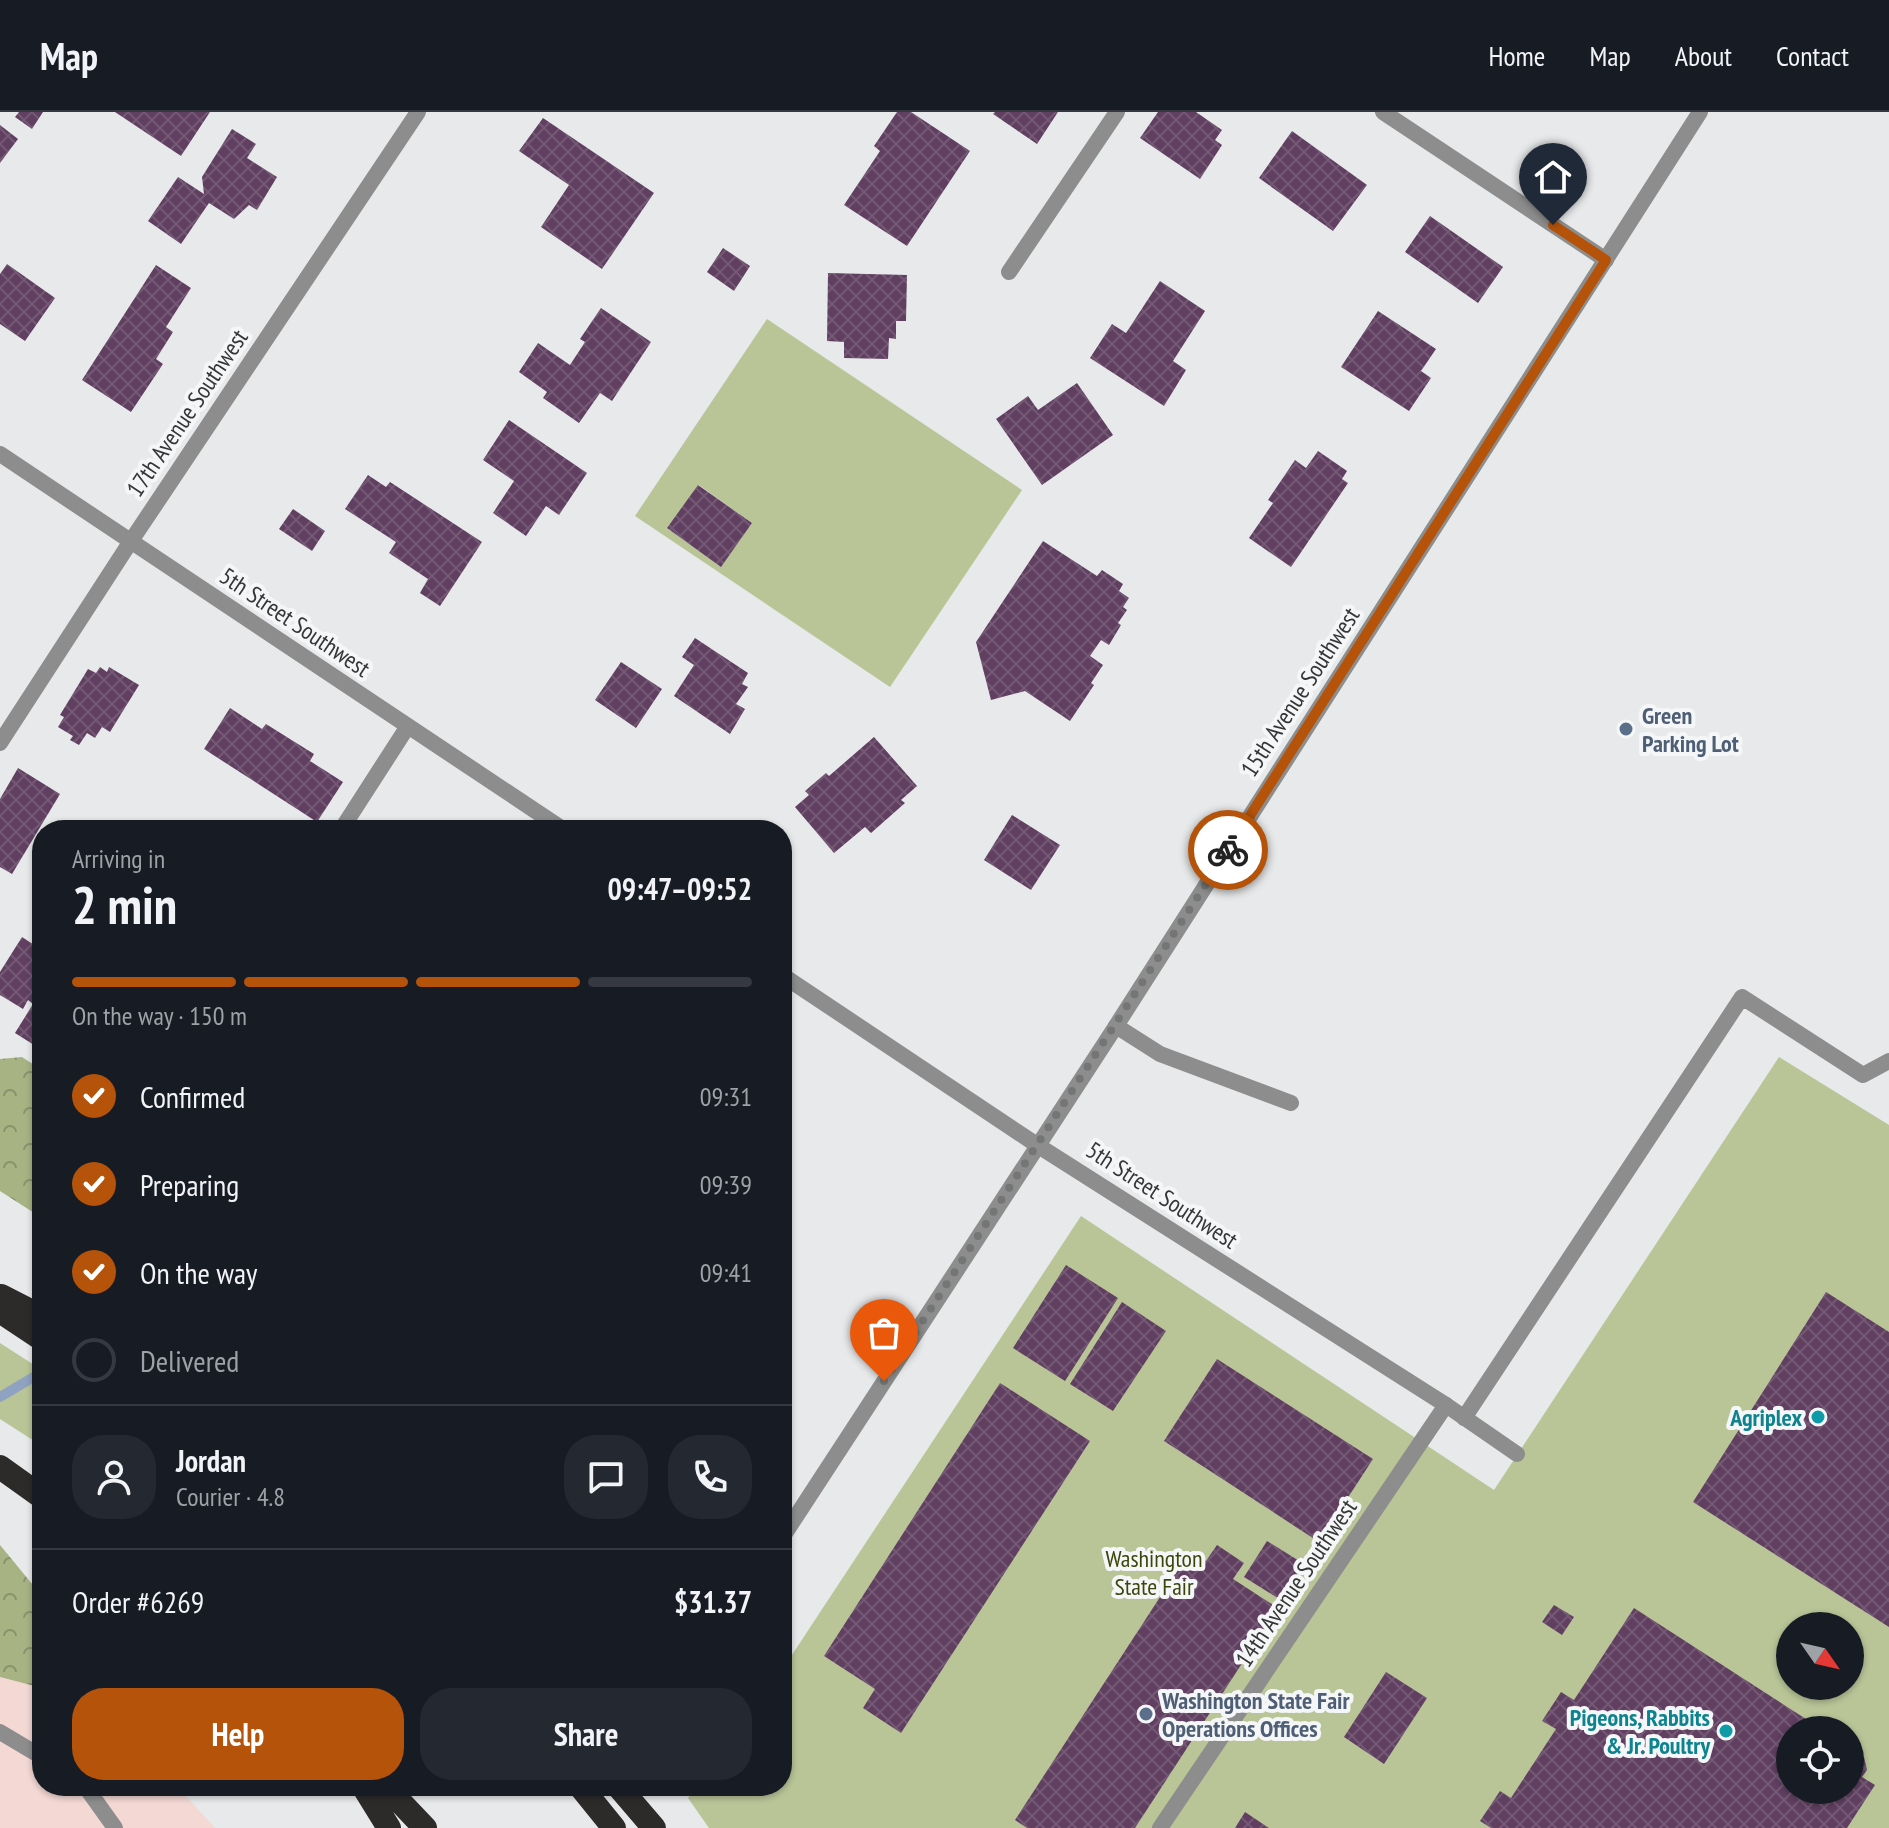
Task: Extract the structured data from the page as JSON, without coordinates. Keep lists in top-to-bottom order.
{
  "streets": {
    "street": [
      "17th Avenue Southwest",
      "5th Street Southwest",
      "15th Avenue Southwest",
      "14th Avenue Southwest"
    ]
  },
  "crossings": [
    ["17th Avenue Southwest", "5th Street Southwest"],
    ["5th Street Southwest", "15th Avenue Southwest"],
    ["5th Street Southwest", "14th Avenue Southwest"]
  ],
  "parks": ["Washington State Fair"],
  "places": [
    "Green Parking Lot",
    "Agriplex",
    "Washington State Fair Operations Offices",
    "Pigeons, Rabbits & Jr. Poultry"
  ],
  "north": "bottom right",
  "page": {
    "header": "Map",
    "nav": [
      "Home",
      "Map",
      "About",
      "Contact"
    ],
    "heading": ["2 min", "Arriving in", "09:47–09:52"],
    "panel": [
      "Jordan",
      "Courier · 4.8",
      "Order #6269",
      "$31.37"
    ],
    "bar": "On the way · 150 m",
    "list": [
      ["Confirmed", "09:31"],
      ["Preparing", "09:39"],
      ["On the way", "09:41"],
      "Delivered"
    ],
    "buttons": ["Help", "Share"]
  }
}
